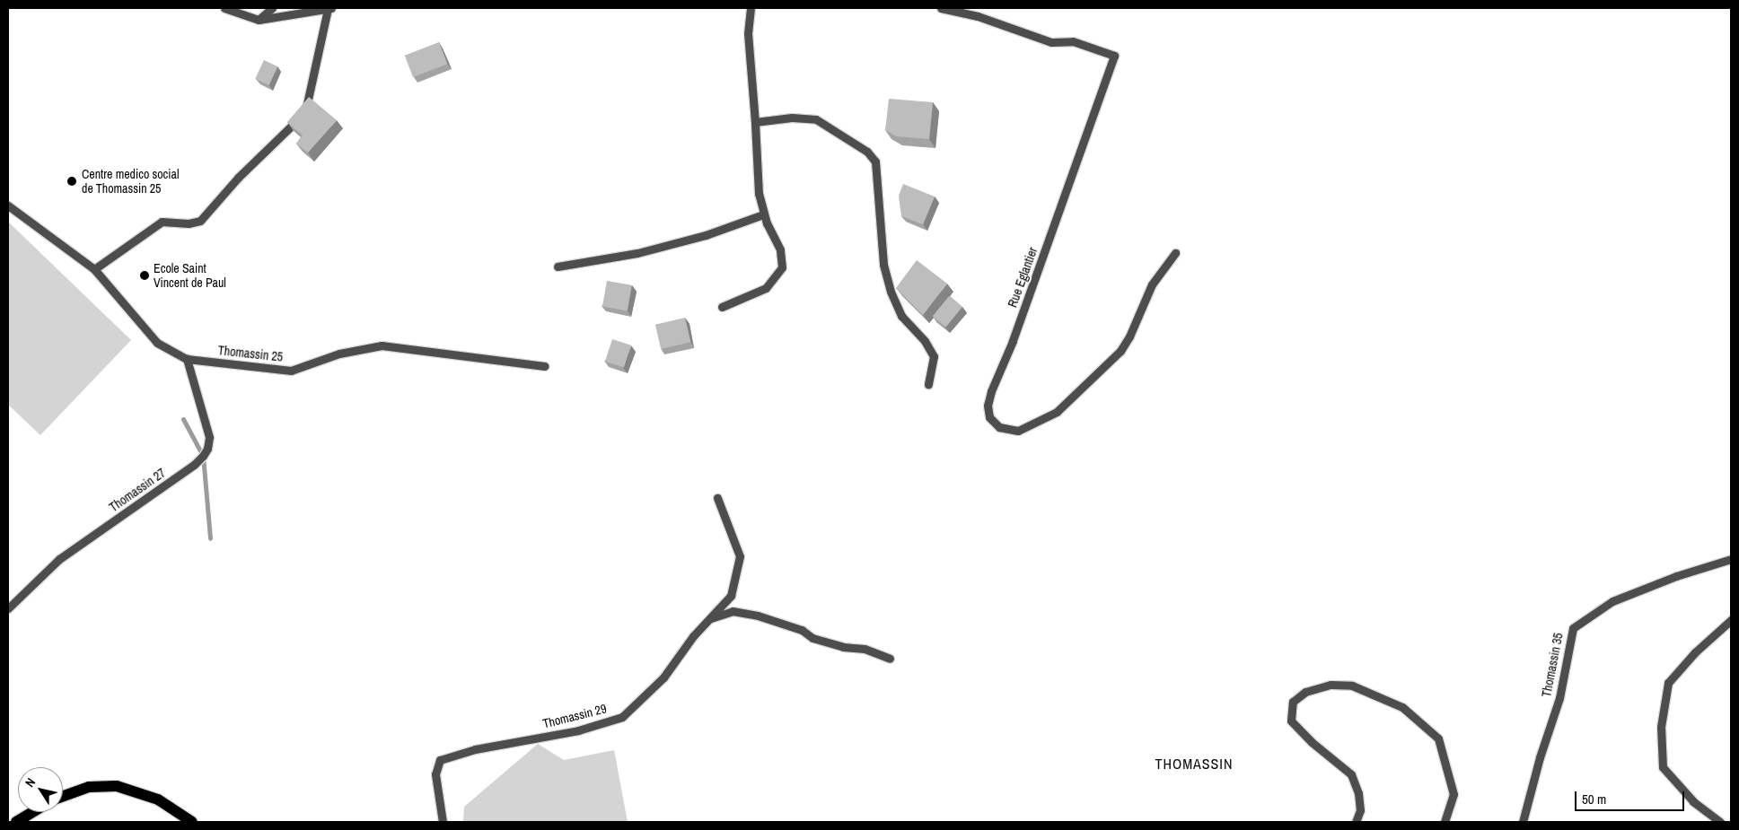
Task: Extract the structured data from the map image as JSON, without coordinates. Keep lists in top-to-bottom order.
{
  "streets": {
    "street": [
      "Rue Eglantier",
      "Thomassin 25",
      "Thomassin 27",
      "Thomassin 35",
      "Thomassin 29"
    ]
  },
  "crossings": [
    ["Thomassin 25", "Thomassin 27"]
  ],
  "districts": ["THOMASSIN"],
  "places": ["Centre medico social de Thomassin 25", "Ecole Saint Vincent de Paul"],
  "scale_bar": "50 m",
  "north": "top left"
}
